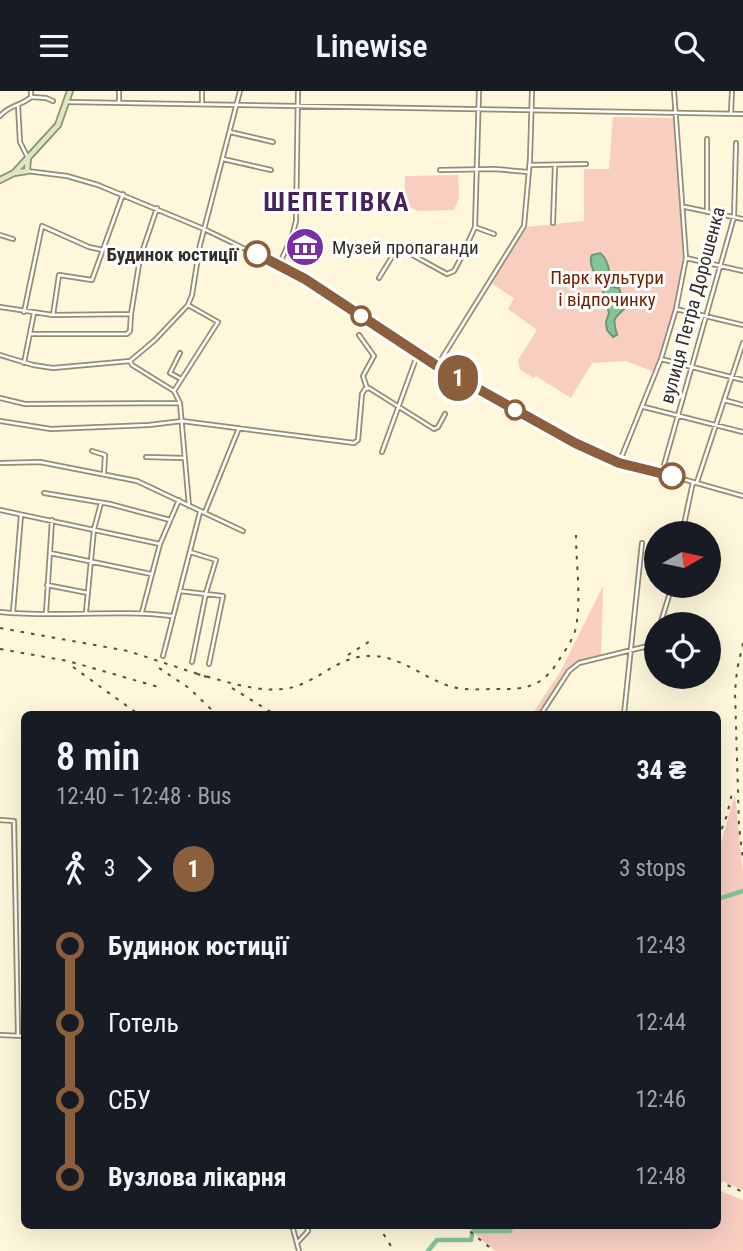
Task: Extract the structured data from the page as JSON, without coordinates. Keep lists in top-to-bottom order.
{
  "streets": {
    "street": ["вулиця Петра Дорошенка"]
  },
  "districts": ["ШЕПЕТІВКА"],
  "parks": ["Парк культури і відпочинку"],
  "places": {
    "museum": ["Музей пропаганди"],
    "other": ["Будинок юстиції"]
  },
  "lines": ["bus line 1"],
  "north": "right",
  "page": {
    "header": "Linewise",
    "on_map": "1",
    "heading": ["8 min", "12:40 – 12:48 · Bus", "34 ₴"],
    "legs": ["3", "1", "3 stops"],
    "list": [
      {
        "name": "Будинок юстиції",
        "value": "12:43"
      },
      {
        "name": "Готель",
        "value": "12:44"
      },
      {
        "name": "СБУ",
        "value": "12:46"
      },
      {
        "name": "Вузлова лікарня",
        "value": "12:48"
      }
    ]
  }
}
